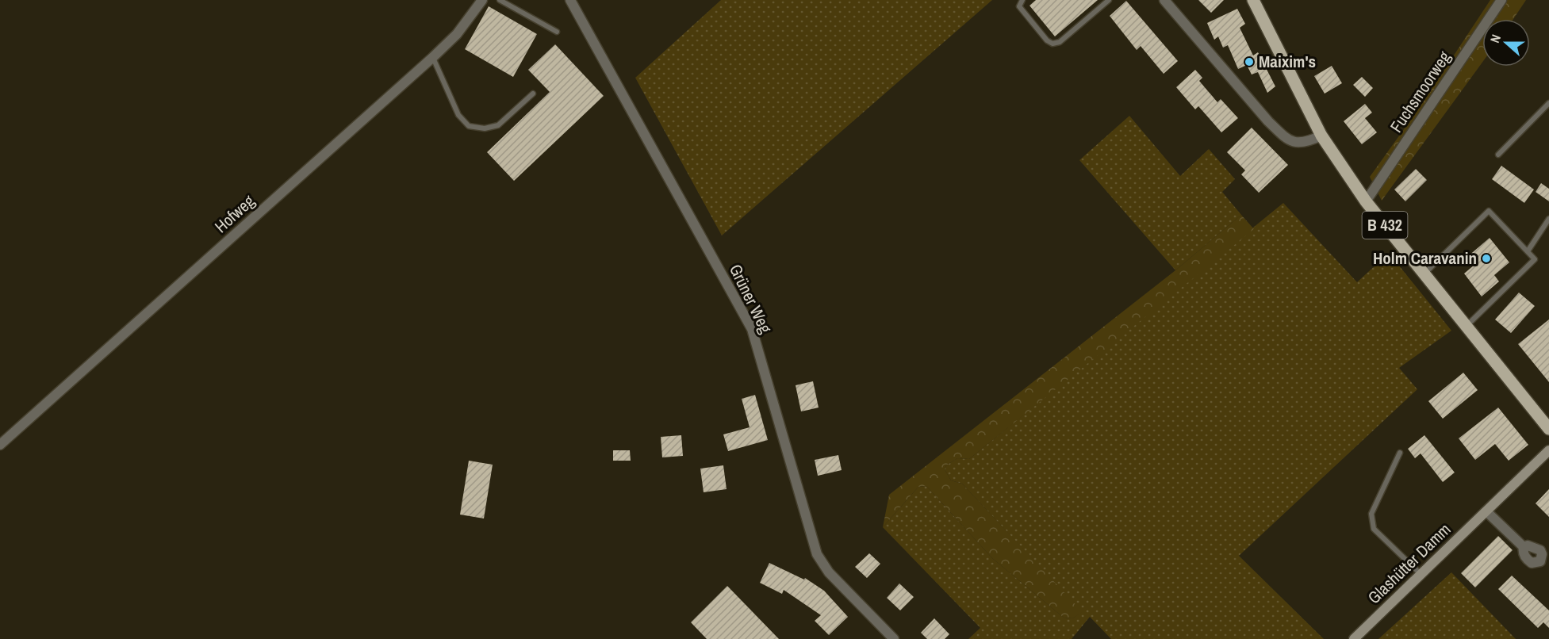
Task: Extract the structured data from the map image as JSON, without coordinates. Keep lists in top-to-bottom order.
{
  "streets": {
    "main road": ["B 432"],
    "street": [
      "Fuchsmoorweg",
      "Hofweg",
      "Grüner Weg",
      "Glashütter Damm"
    ]
  },
  "crossings": [
    ["Fuchsmoorweg", "B 432"]
  ],
  "places": ["Maixim's", "Holm Caravanin"],
  "north": "left"
}
